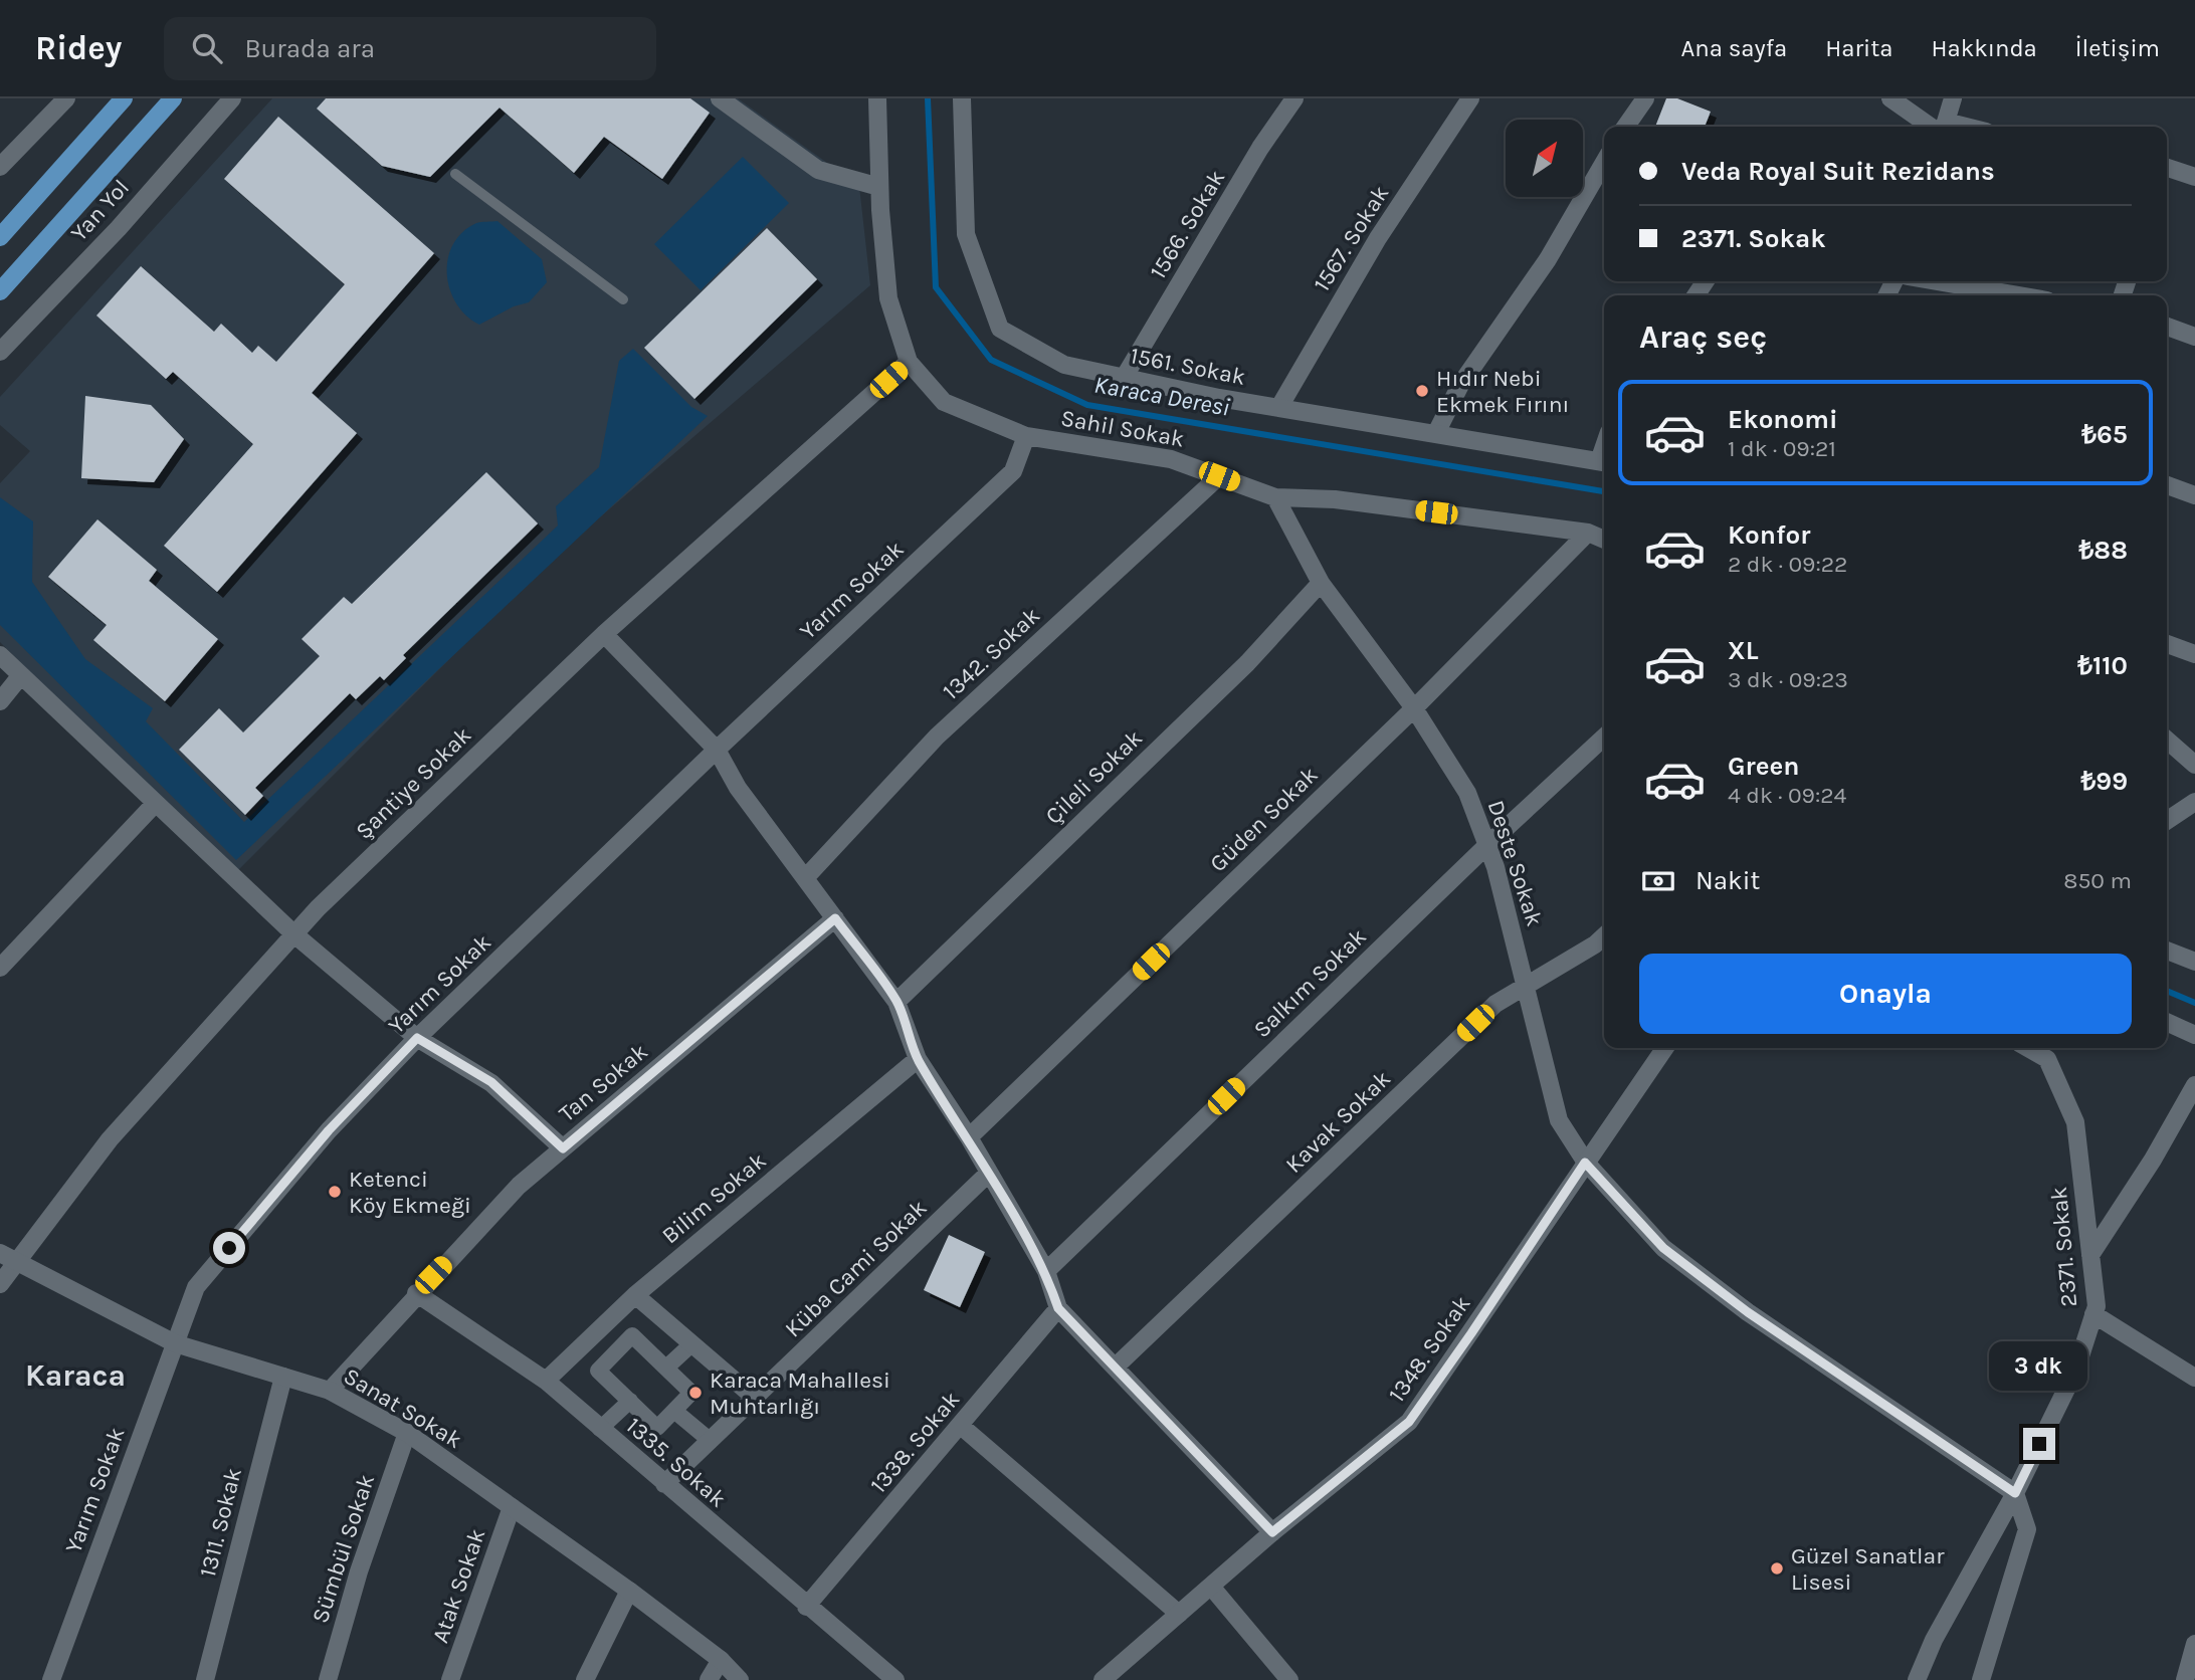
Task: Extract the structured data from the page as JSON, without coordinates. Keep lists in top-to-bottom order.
{
  "streets": {
    "street": [
      "Yan Yol",
      "1566. Sokak",
      "1567. Sokak",
      "1561. Sokak",
      "Sahil Sokak",
      "Yarım Sokak",
      "1342. Sokak",
      "Çileli Sokak",
      "Şantiye Sokak",
      "Güden Sokak",
      "Deste Sokak",
      "Salkım Sokak",
      "Tan Sokak",
      "Kavak Sokak",
      "Bilim Sokak",
      "2371. Sokak",
      "Küba Cami Sokak",
      "1348. Sokak",
      "Sanat Sokak",
      "1338. Sokak",
      "1335. Sokak",
      "1311. Sokak",
      "Sümbül Sokak",
      "Atak Sokak"
    ]
  },
  "crossings": [
    ["1566. Sokak", "1561. Sokak"],
    ["1567. Sokak", "1561. Sokak"],
    ["Sahil Sokak", "Yarım Sokak"],
    ["Sahil Sokak", "1342. Sokak"],
    ["Sahil Sokak", "Şantiye Sokak"],
    ["Sahil Sokak", "Güden Sokak"],
    ["Sahil Sokak", "Deste Sokak"],
    ["Yarım Sokak", "Sanat Sokak"],
    ["Çileli Sokak", "Deste Sokak"],
    ["Şantiye Sokak", "Sanat Sokak"],
    ["Güden Sokak", "Deste Sokak"],
    ["Deste Sokak", "Salkım Sokak"],
    ["Deste Sokak", "Kavak Sokak"],
    ["Deste Sokak", "2371. Sokak"],
    ["Deste Sokak", "1348. Sokak"],
    ["Tan Sokak", "Sanat Sokak"],
    ["Tan Sokak", "1335. Sokak"],
    ["Bilim Sokak", "1335. Sokak"],
    ["Küba Cami Sokak", "1335. Sokak"],
    ["Sanat Sokak", "1311. Sokak"],
    ["Sanat Sokak", "Sümbül Sokak"],
    ["Sanat Sokak", "Atak Sokak"],
    ["1338. Sokak", "1335. Sokak"]
  ],
  "districts": ["Karaca"],
  "water": ["Karaca Deresi"],
  "places": [
    "Hıdır Nebi Ekmek Fırını",
    "Ketenci Köy Ekmeği",
    "Karaca Mahallesi Muhtarlığı",
    "Güzel Sanatlar Lisesi"
  ],
  "north": "top right",
  "page": {
    "header": "Ridey",
    "search": "Burada ara",
    "nav": [
      "Ana sayfa",
      "Harita",
      "Hakkında",
      "İletişim"
    ],
    "banner": ["Veda Royal Suit Rezidans", "2371. Sokak"],
    "heading": "Araç seç",
    "list": [
      {
        "name": "Ekonomi",
        "note": "1 dk · 09:21",
        "value": "₺65"
      },
      {
        "name": "Konfor",
        "note": "2 dk · 09:22",
        "value": "₺88"
      },
      {
        "name": "XL",
        "note": "3 dk · 09:23",
        "value": "₺110"
      },
      {
        "name": "Green",
        "note": "4 dk · 09:24",
        "value": "₺99"
      }
    ],
    "pay": ["Nakit", "850 m"],
    "buttons": "Onayla",
    "bubble": "3 dk"
  }
}
